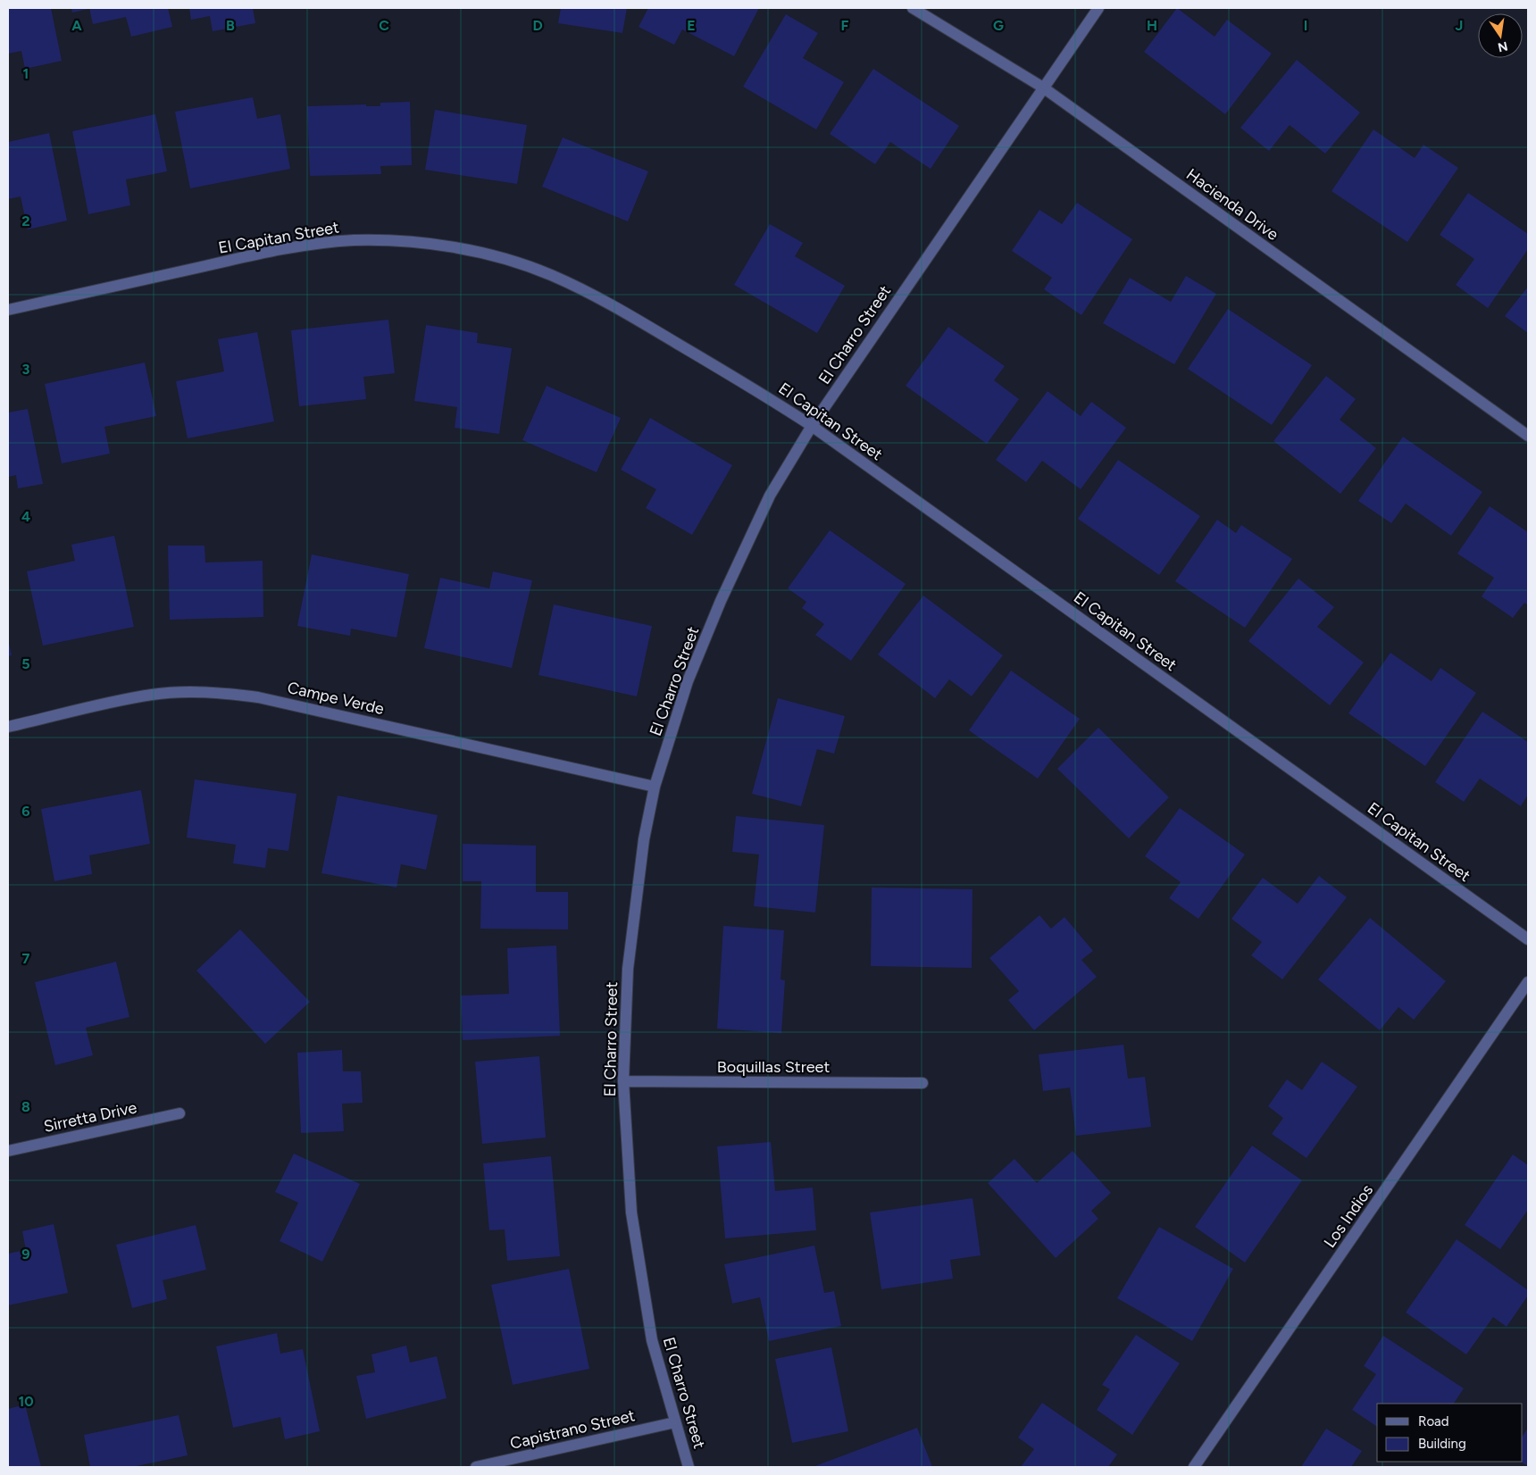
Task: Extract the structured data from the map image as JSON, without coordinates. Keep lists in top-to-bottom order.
{
  "streets": {
    "street": [
      "Hacienda Drive",
      "El Capitan Street",
      "El Charro Street",
      "Campe Verde",
      "Boquillas Street",
      "Sirretta Drive",
      "Los Indios",
      "Capistrano Street"
    ]
  },
  "crossings": [
    ["Hacienda Drive", "El Charro Street"],
    ["El Capitan Street", "El Charro Street"],
    ["El Charro Street", "Campe Verde"],
    ["El Charro Street", "Boquillas Street"],
    ["El Charro Street", "Capistrano Street"]
  ],
  "legend": ["Road", "Building"],
  "north": "bottom",
  "grid": {
    "columns": [
      "A",
      "B",
      "C",
      "D",
      "E",
      "F",
      "G",
      "H",
      "I",
      "J"
    ],
    "rows": [
      "1",
      "2",
      "3",
      "4",
      "5",
      "6",
      "7",
      "8",
      "9",
      "10"
    ]
  }
}
